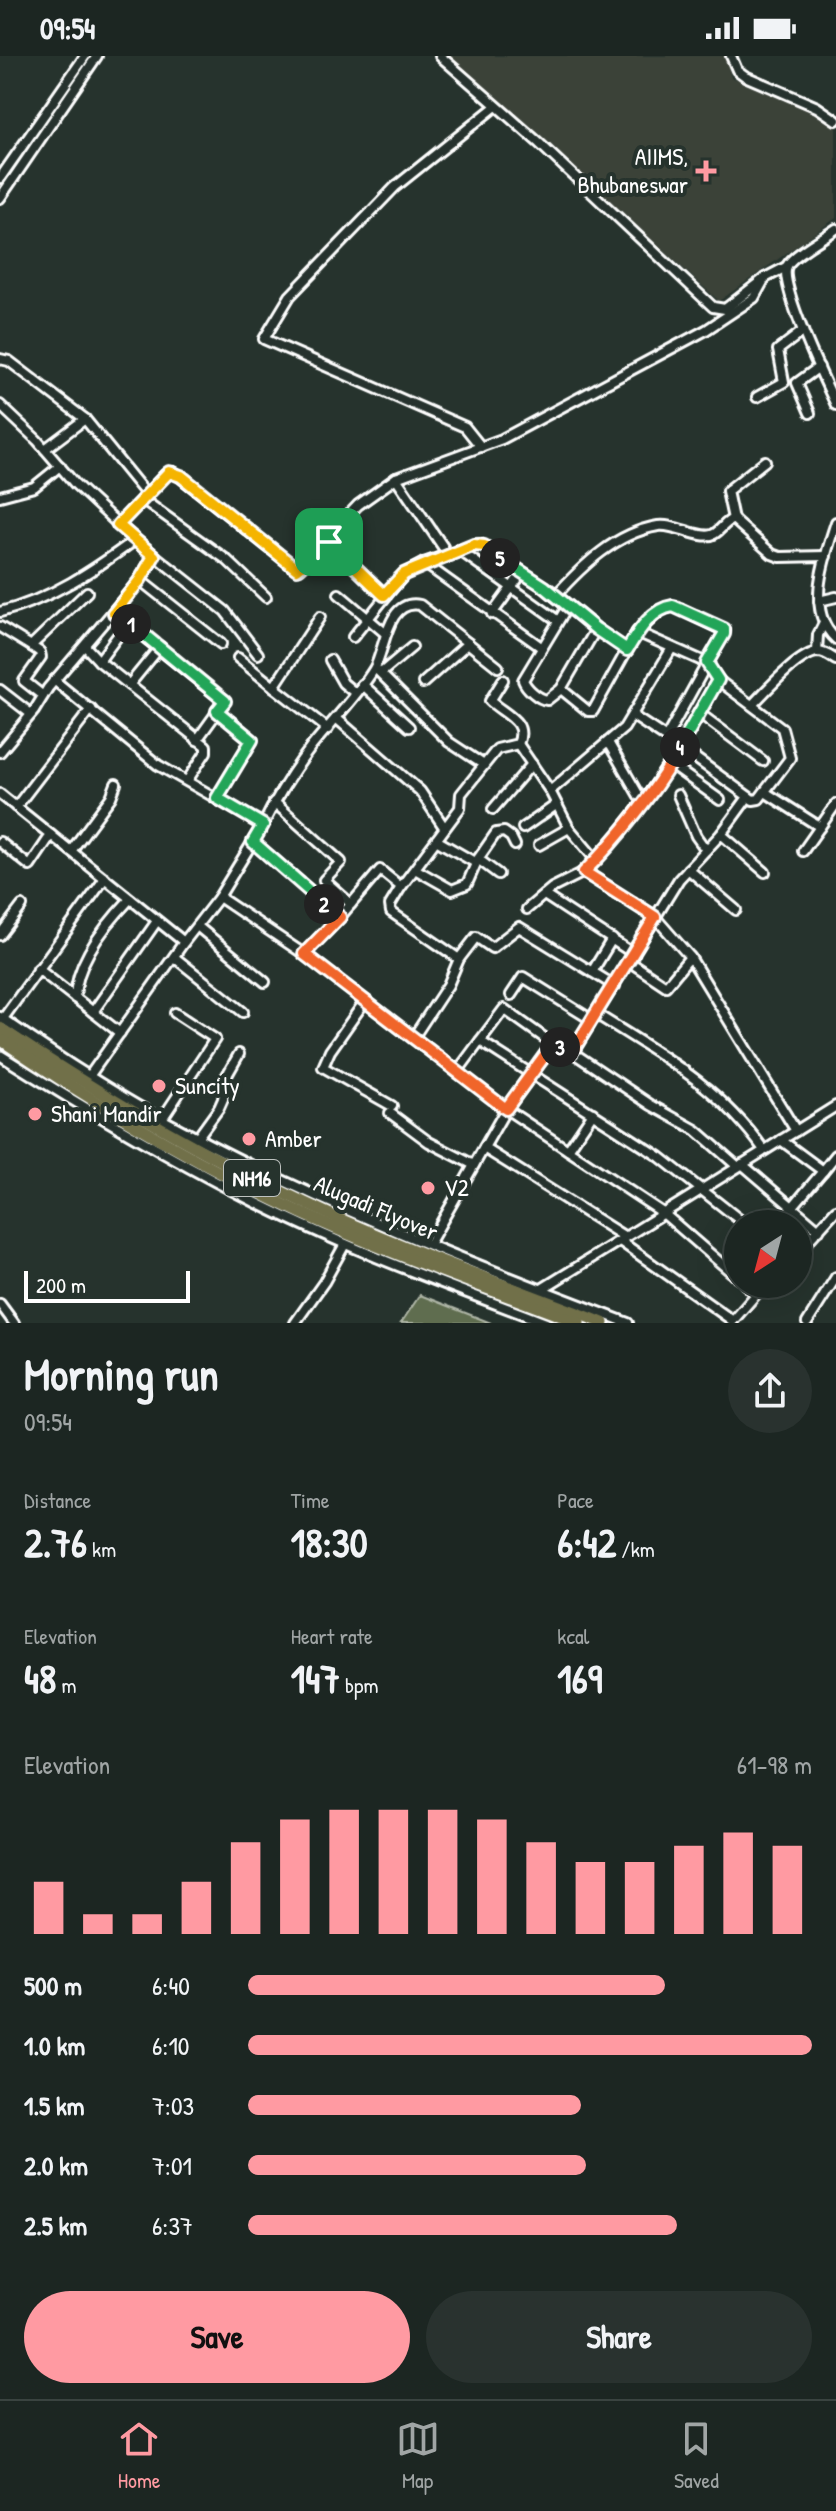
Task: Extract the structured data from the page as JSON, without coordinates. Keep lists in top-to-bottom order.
{
  "streets": {
    "highway": ["NH16", "Alugadi Flyover"]
  },
  "crossings": [
    ["NH16", "Alugadi Flyover"]
  ],
  "places": {
    "health": ["AIIMS, Bhubaneswar"],
    "other": [
      "Suncity",
      "Shani Mandir",
      "Amber",
      "V2"
    ]
  },
  "scale_bar": "200 m",
  "north": "bottom left",
  "page": {
    "status": "09:54",
    "pins": [
      "5",
      "1",
      "4",
      "2",
      "3"
    ],
    "scale": "200 m",
    "heading": ["Morning run", "09:54"],
    "stats": [
      ["Distance", "2.76 km"],
      ["Time", "18:30"],
      ["Pace", "6:42 /km"],
      ["Elevation", "48 m"],
      ["Heart rate", "147 bpm"],
      ["kcal", "169"]
    ],
    "chart": ["Elevation", "61–98 m"],
    "list": [
      {
        "name": "500 m",
        "note": "6:40"
      },
      {
        "name": "1.0 km",
        "note": "6:10"
      },
      {
        "name": "1.5 km",
        "note": "7:03"
      },
      {
        "name": "2.0 km",
        "note": "7:01"
      },
      {
        "name": "2.5 km",
        "note": "6:37"
      }
    ],
    "buttons": ["Save", "Share"],
    "tabs": ["Home", "Map", "Saved"]
  }
}
